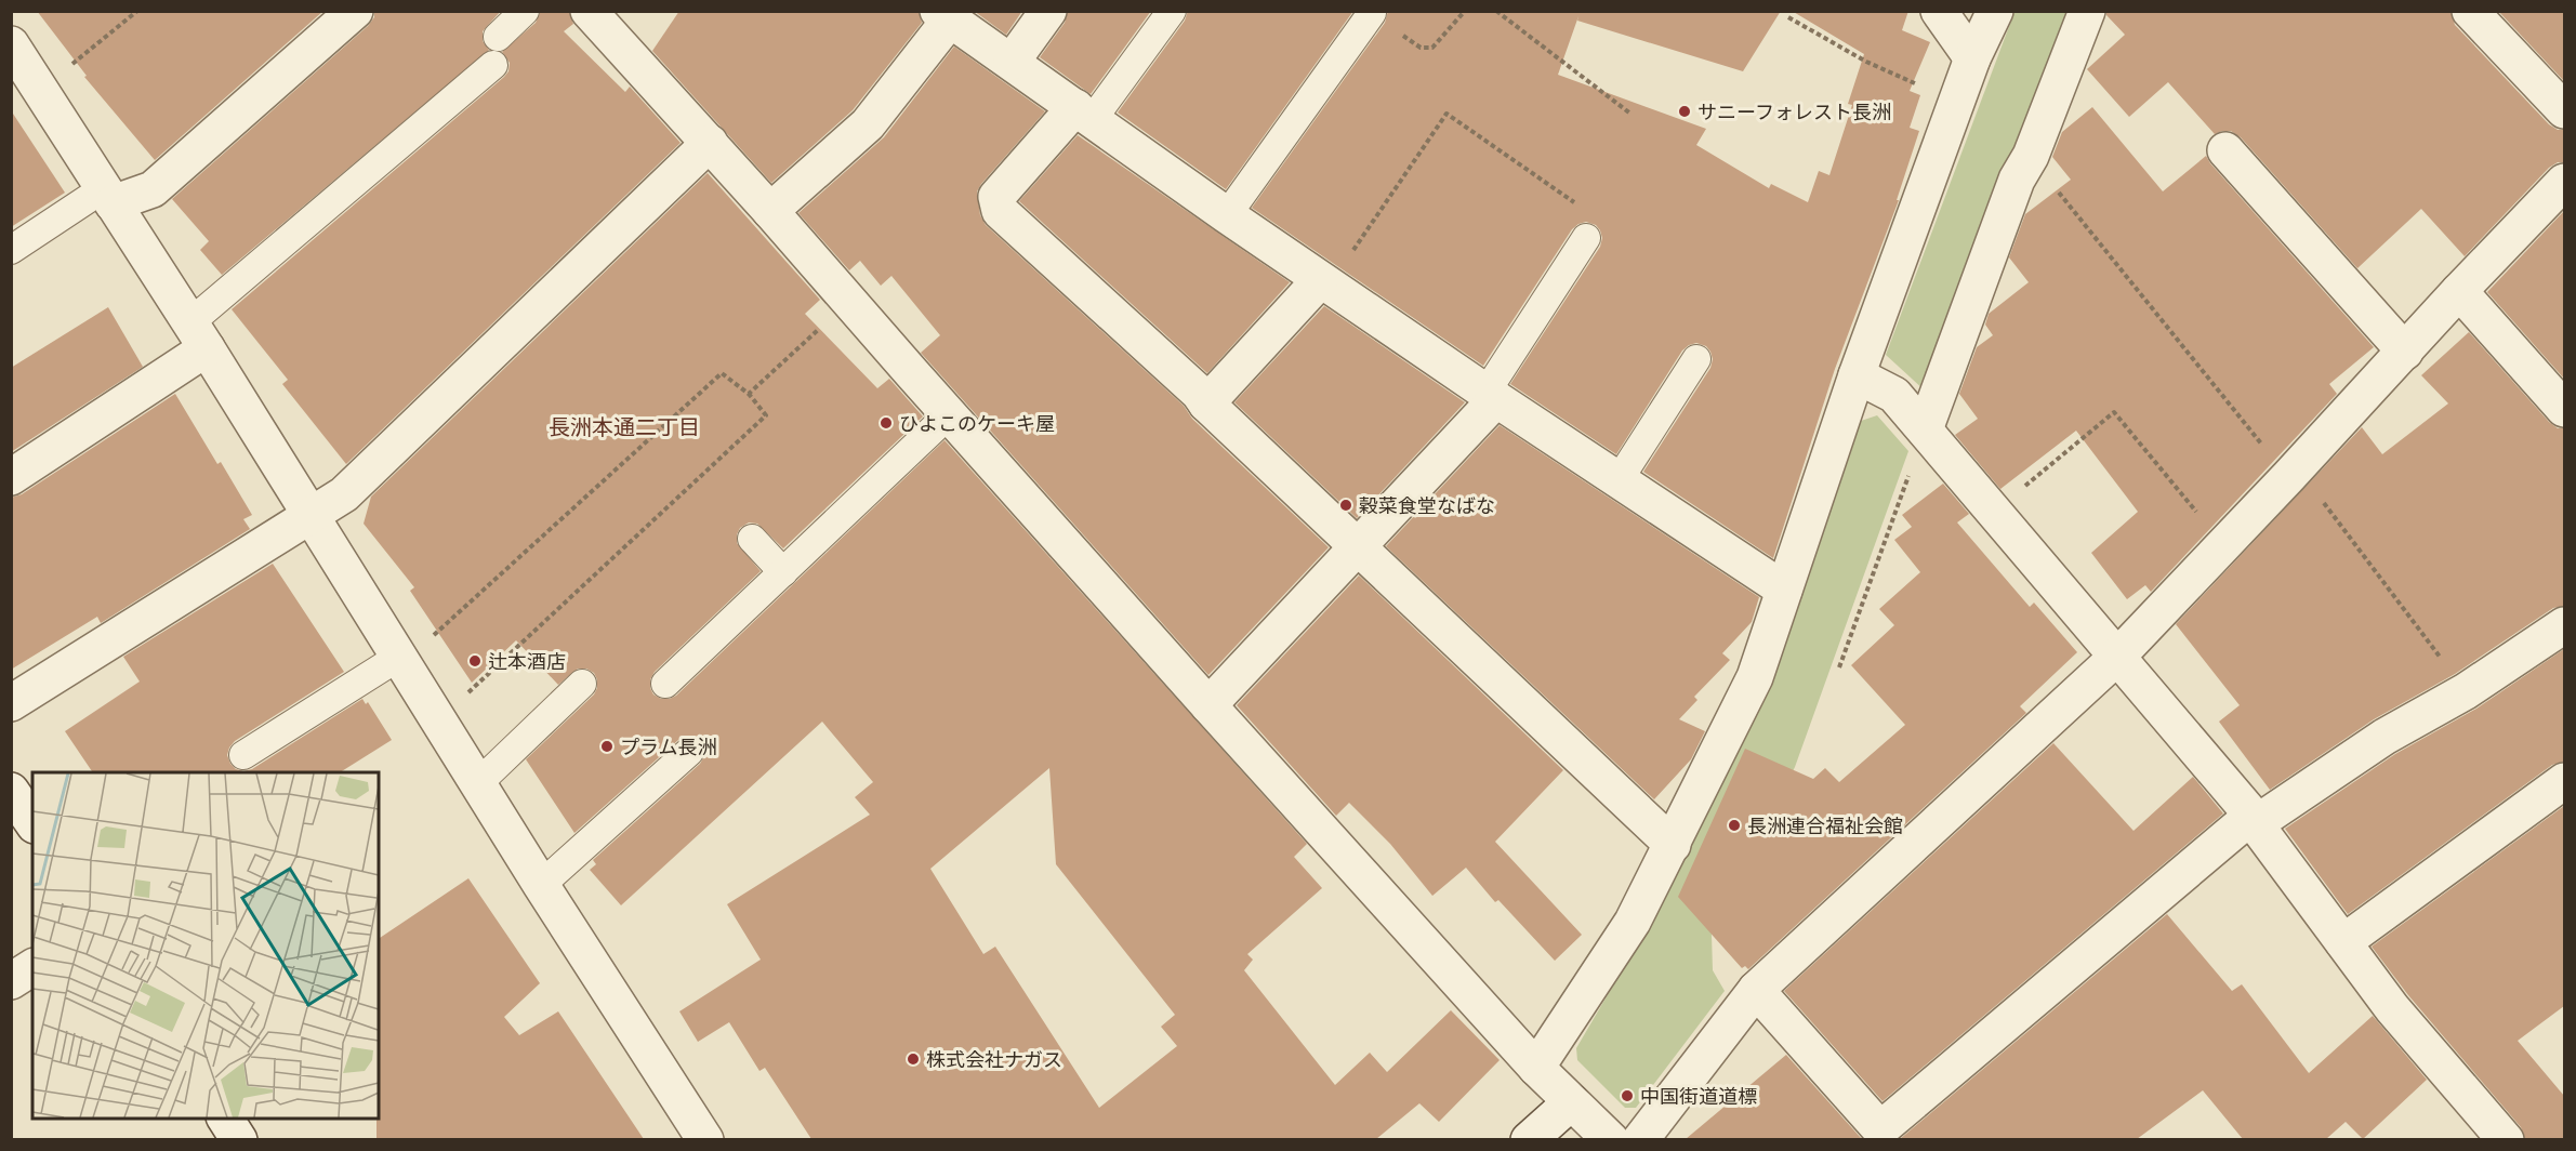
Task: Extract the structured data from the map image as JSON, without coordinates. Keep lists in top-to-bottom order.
{
  "districts": ["長洲本通二丁目"],
  "places": [
    "サニーフォレスト長洲",
    "ひよこのケーキ屋",
    "穀菜食堂なばな",
    "辻本酒店",
    "プラム長洲",
    "長洲連合福祉会館",
    "株式会社ナガス",
    "中国街道道標"
  ]
}
